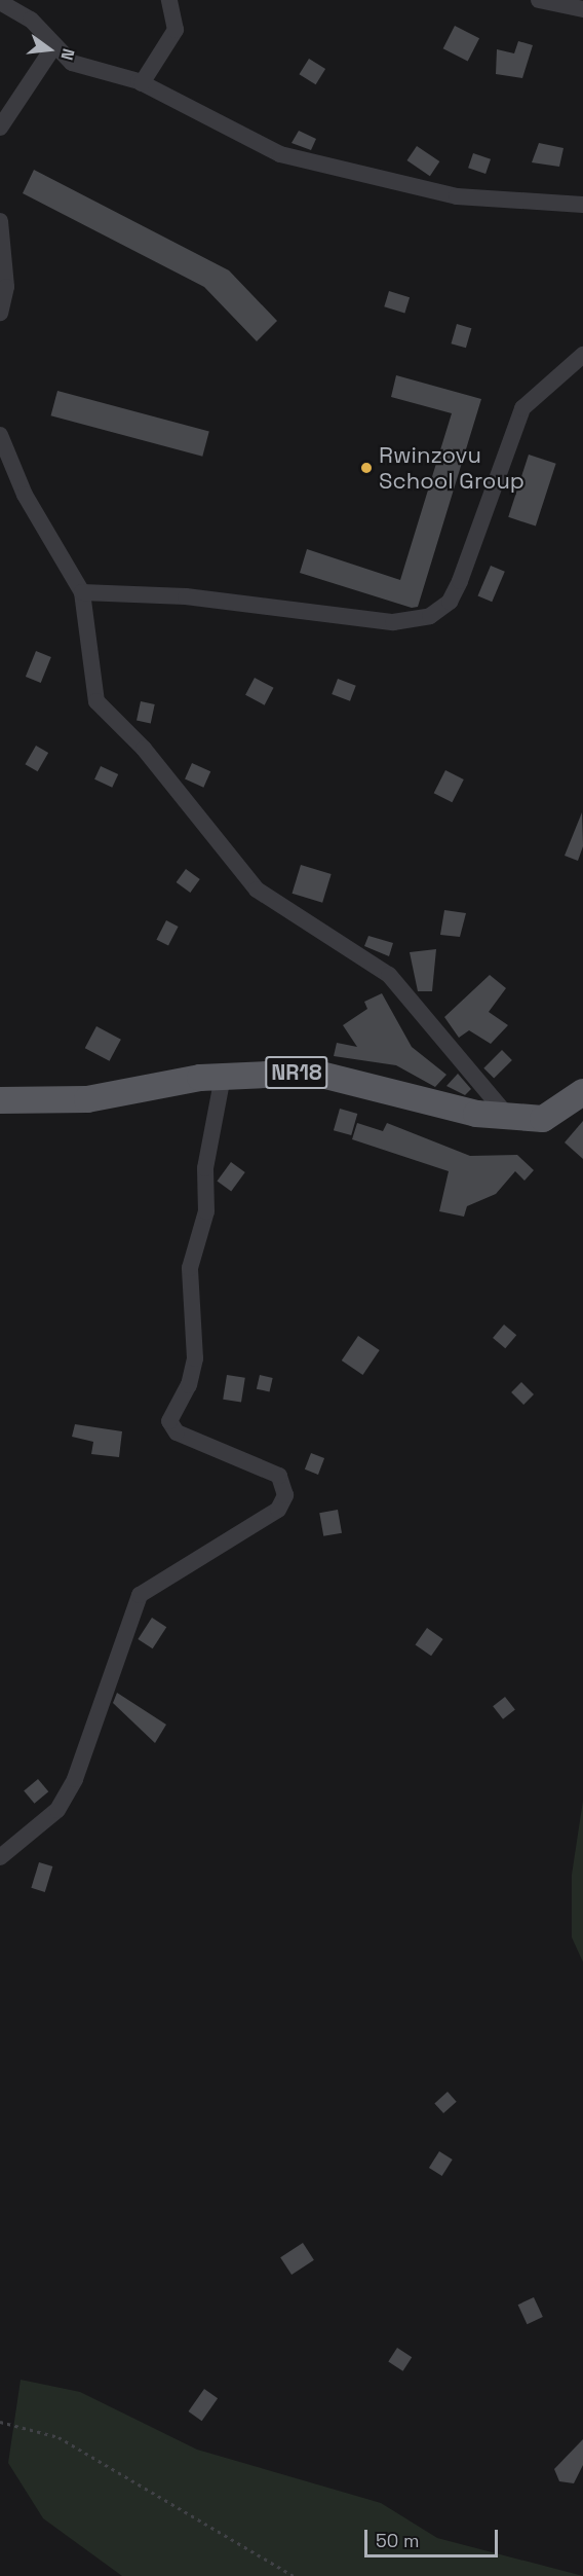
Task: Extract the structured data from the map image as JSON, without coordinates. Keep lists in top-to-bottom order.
{
  "streets": {
    "main road": ["NR18"]
  },
  "places": ["Rwinzovu School Group"],
  "scale_bar": "50 m",
  "north": "right"
}
